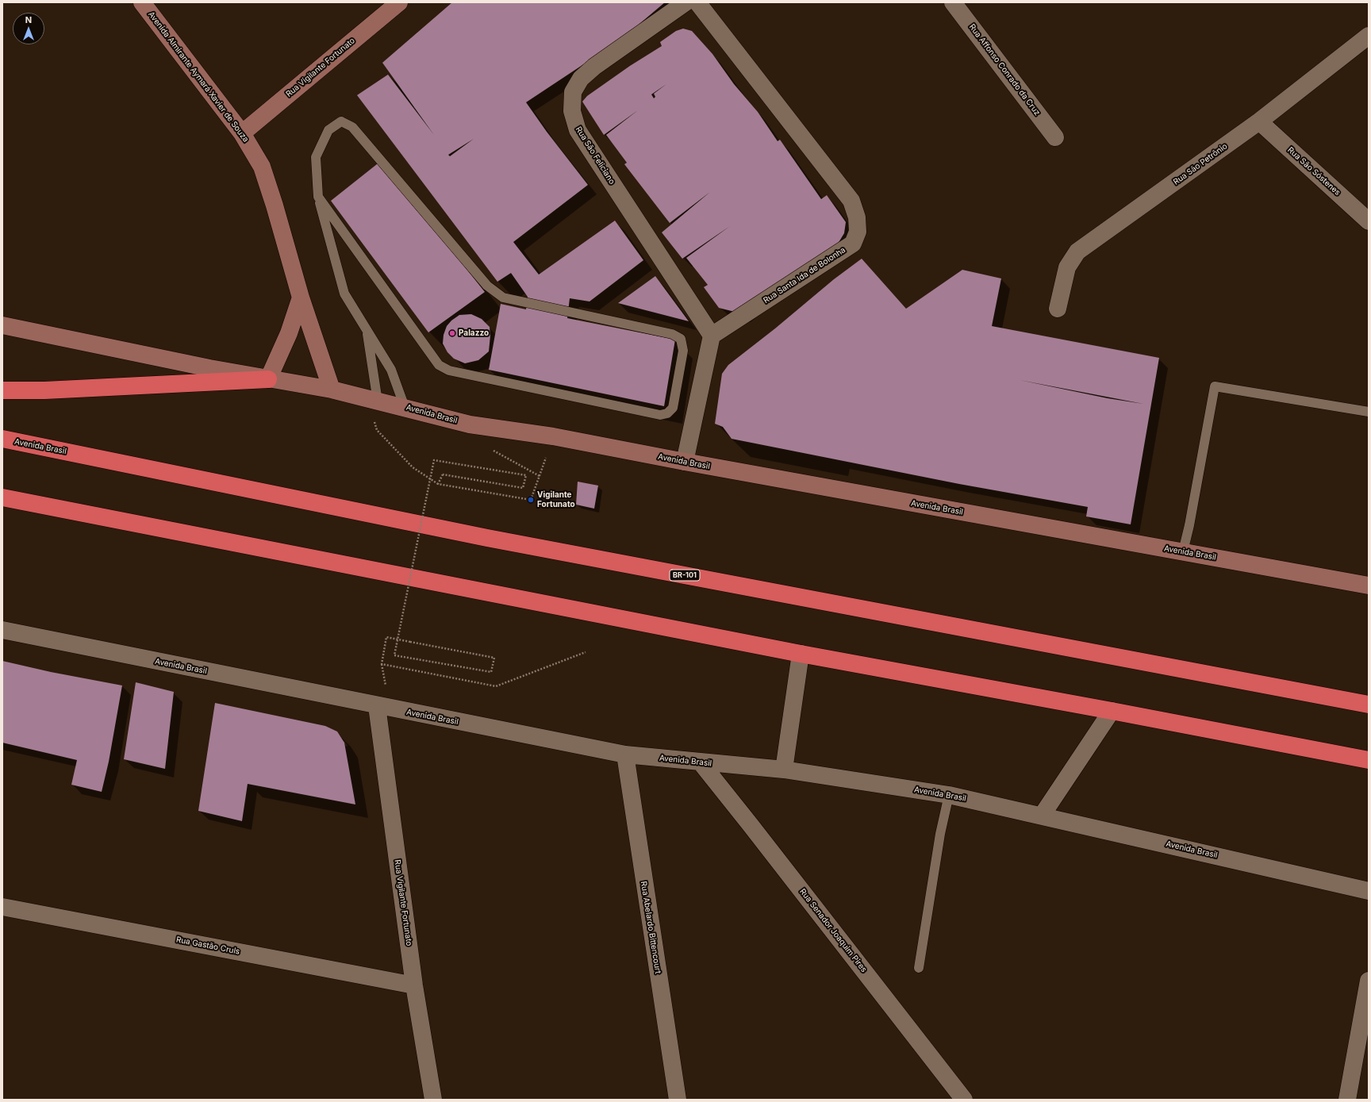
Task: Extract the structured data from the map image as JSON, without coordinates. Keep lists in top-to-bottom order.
{
  "streets": {
    "highway": ["Avenida Brasil", "BR-101"],
    "street": [
      "Rua Vigilante Fortunato",
      "Rua Affonso Conrado da Cruz",
      "Avenida Almirante Aymará Xavier de Souza",
      "Rua São Feliciano",
      "Rua São Petrônio",
      "Rua São Sóstenes",
      "Rua Santa Ida de Bolonha",
      "Rua Abelardo Bittencourt",
      "Rua Senador Joaquim Pires",
      "Rua Gastão Cruls"
    ]
  },
  "crossings": [
    ["Rua Vigilante Fortunato", "Avenida Almirante Aymará Xavier de Souza"],
    ["Rua Vigilante Fortunato", "Avenida Brasil"],
    ["Rua Vigilante Fortunato", "Rua Gastão Cruls"],
    ["Avenida Almirante Aymará Xavier de Souza", "Avenida Brasil"],
    ["Rua São Feliciano", "Rua Santa Ida de Bolonha"],
    ["Rua São Petrônio", "Rua São Sóstenes"],
    ["Avenida Brasil", "Rua Abelardo Bittencourt"],
    ["Avenida Brasil", "Rua Senador Joaquim Pires"]
  ],
  "places": ["Palazzo", "Vigilante Fortunato"],
  "north": "top"
}
